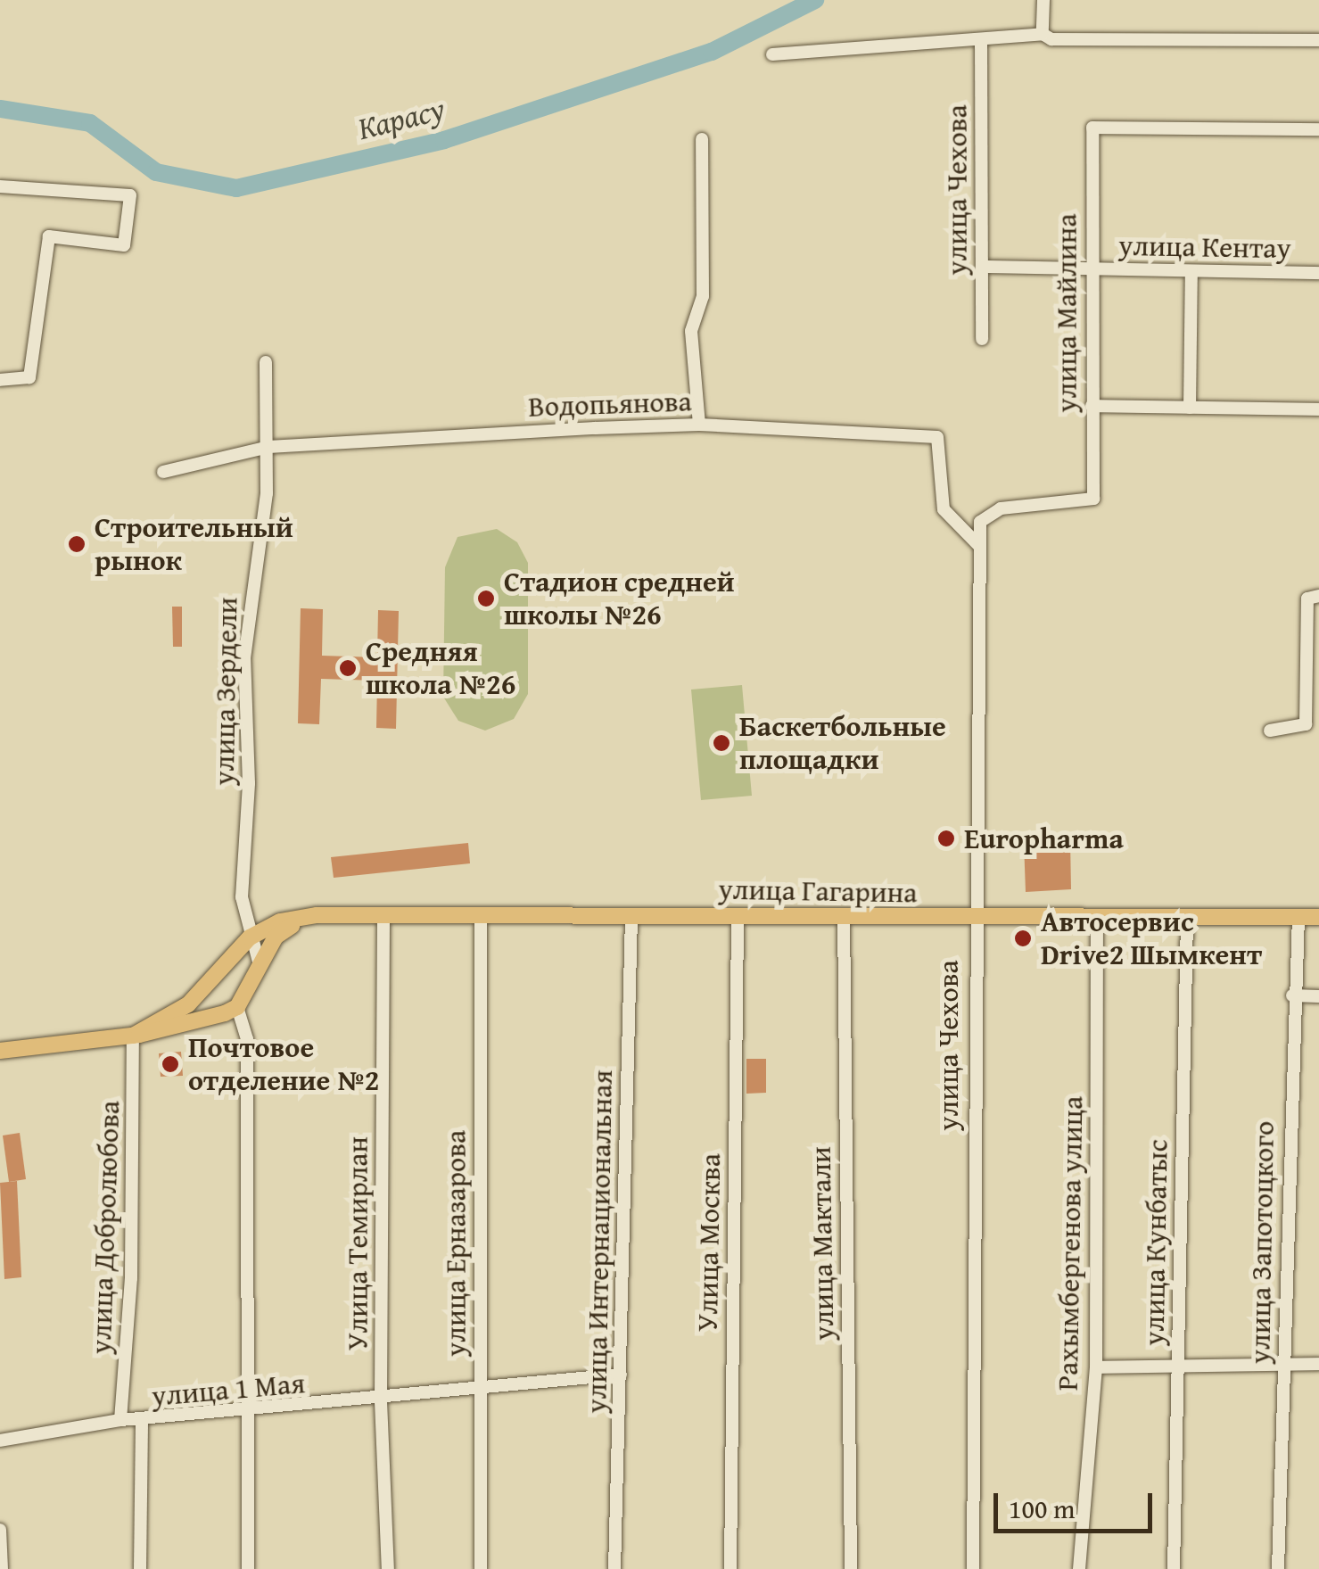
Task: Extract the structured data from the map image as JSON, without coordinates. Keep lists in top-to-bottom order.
{
  "streets": {
    "main road": ["улица Гагарина"],
    "street": [
      "улица Чехова",
      "улица Кентау",
      "улица Майлина",
      "Водопьянова",
      "улица Зердели",
      "улица Добролюбова",
      "улица Интернациональная",
      "Улица Москва",
      "улица Кунбатыс",
      "улица Запотоцкого",
      "Улица Темирлан",
      "улица Ерназарова",
      "улица Мактали",
      "Рахымбергенова улица",
      "улица 1 Мая"
    ]
  },
  "crossings": [
    ["улица Чехова", "улица Кентау"],
    ["улица Чехова", "улица Майлина"],
    ["улица Чехова", "Водопьянова"],
    ["улица Чехова", "улица Гагарина"],
    ["улица Кентау", "улица Майлина"],
    ["Водопьянова", "улица Зердели"],
    ["улица Зердели", "улица Гагарина"],
    ["улица Гагарина", "улица Добролюбова"],
    ["улица Гагарина", "улица Интернациональная"],
    ["улица Гагарина", "Улица Москва"],
    ["улица Гагарина", "улица Кунбатыс"],
    ["улица Гагарина", "улица Запотоцкого"],
    ["улица Гагарина", "Улица Темирлан"],
    ["улица Гагарина", "улица Ерназарова"],
    ["улица Гагарина", "улица Мактали"],
    ["улица Гагарина", "Рахымбергенова улица"],
    ["улица Добролюбова", "улица 1 Мая"],
    ["улица Интернациональная", "улица 1 Мая"],
    ["Улица Темирлан", "улица 1 Мая"],
    ["улица Ерназарова", "улица 1 Мая"]
  ],
  "water": ["Карасу"],
  "places": [
    "Строительный рынок",
    "Стадион средней школы №26",
    "Средняя школа №26",
    "Баскетбольные площадки",
    "Europharma",
    "Автосервис Drive2 Шымкент",
    "Почтовое отделение №2"
  ],
  "scale_bar": "100 m"
}
